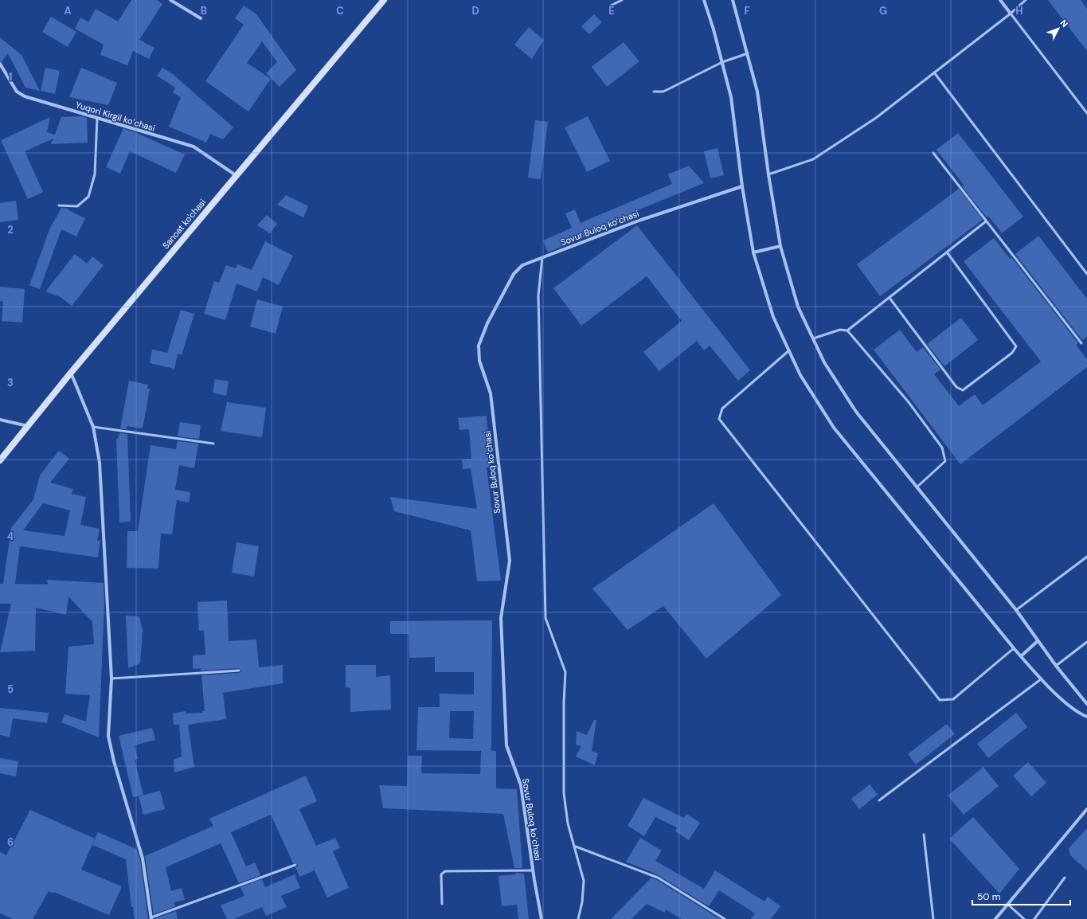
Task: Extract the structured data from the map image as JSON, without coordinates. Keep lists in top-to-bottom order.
{
  "streets": {
    "main road": ["Sanoat ko'chasi"],
    "street": ["Yuqori Kirgil koʻchasi", "Sovur Buloq koʻchasi"]
  },
  "crossings": [
    ["Yuqori Kirgil koʻchasi", "Sanoat ko'chasi"]
  ],
  "scale_bar": "50 m",
  "north": "top right",
  "grid": {
    "columns": [
      "A",
      "B",
      "C",
      "D",
      "E",
      "F",
      "G",
      "H"
    ],
    "rows": [
      "1",
      "2",
      "3",
      "4",
      "5",
      "6"
    ]
  }
}
